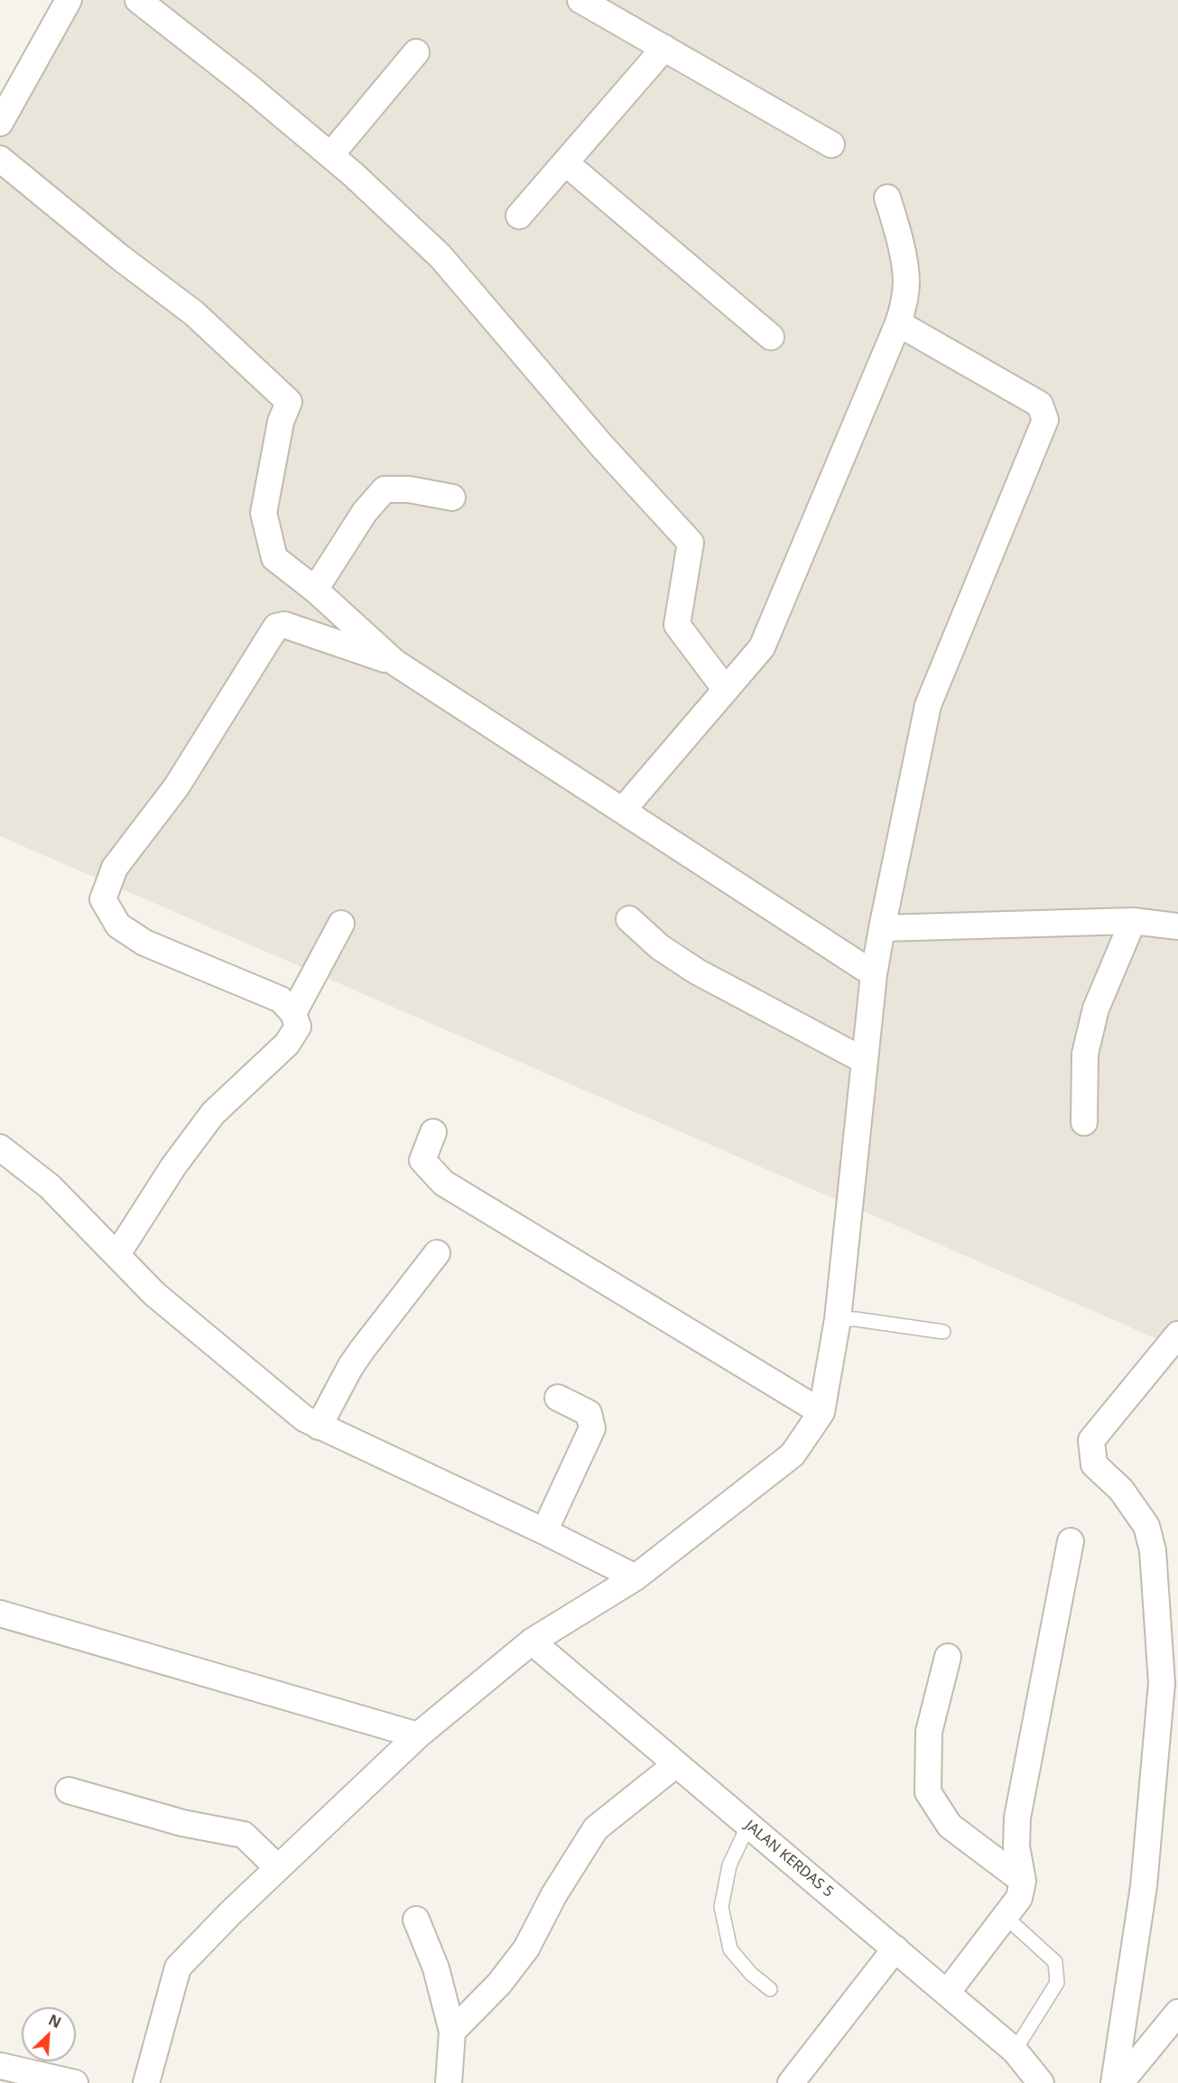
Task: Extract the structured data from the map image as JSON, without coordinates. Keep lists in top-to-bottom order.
{
  "streets": {
    "street": ["JALAN KERDAS 5"]
  },
  "north": "top right"
}
